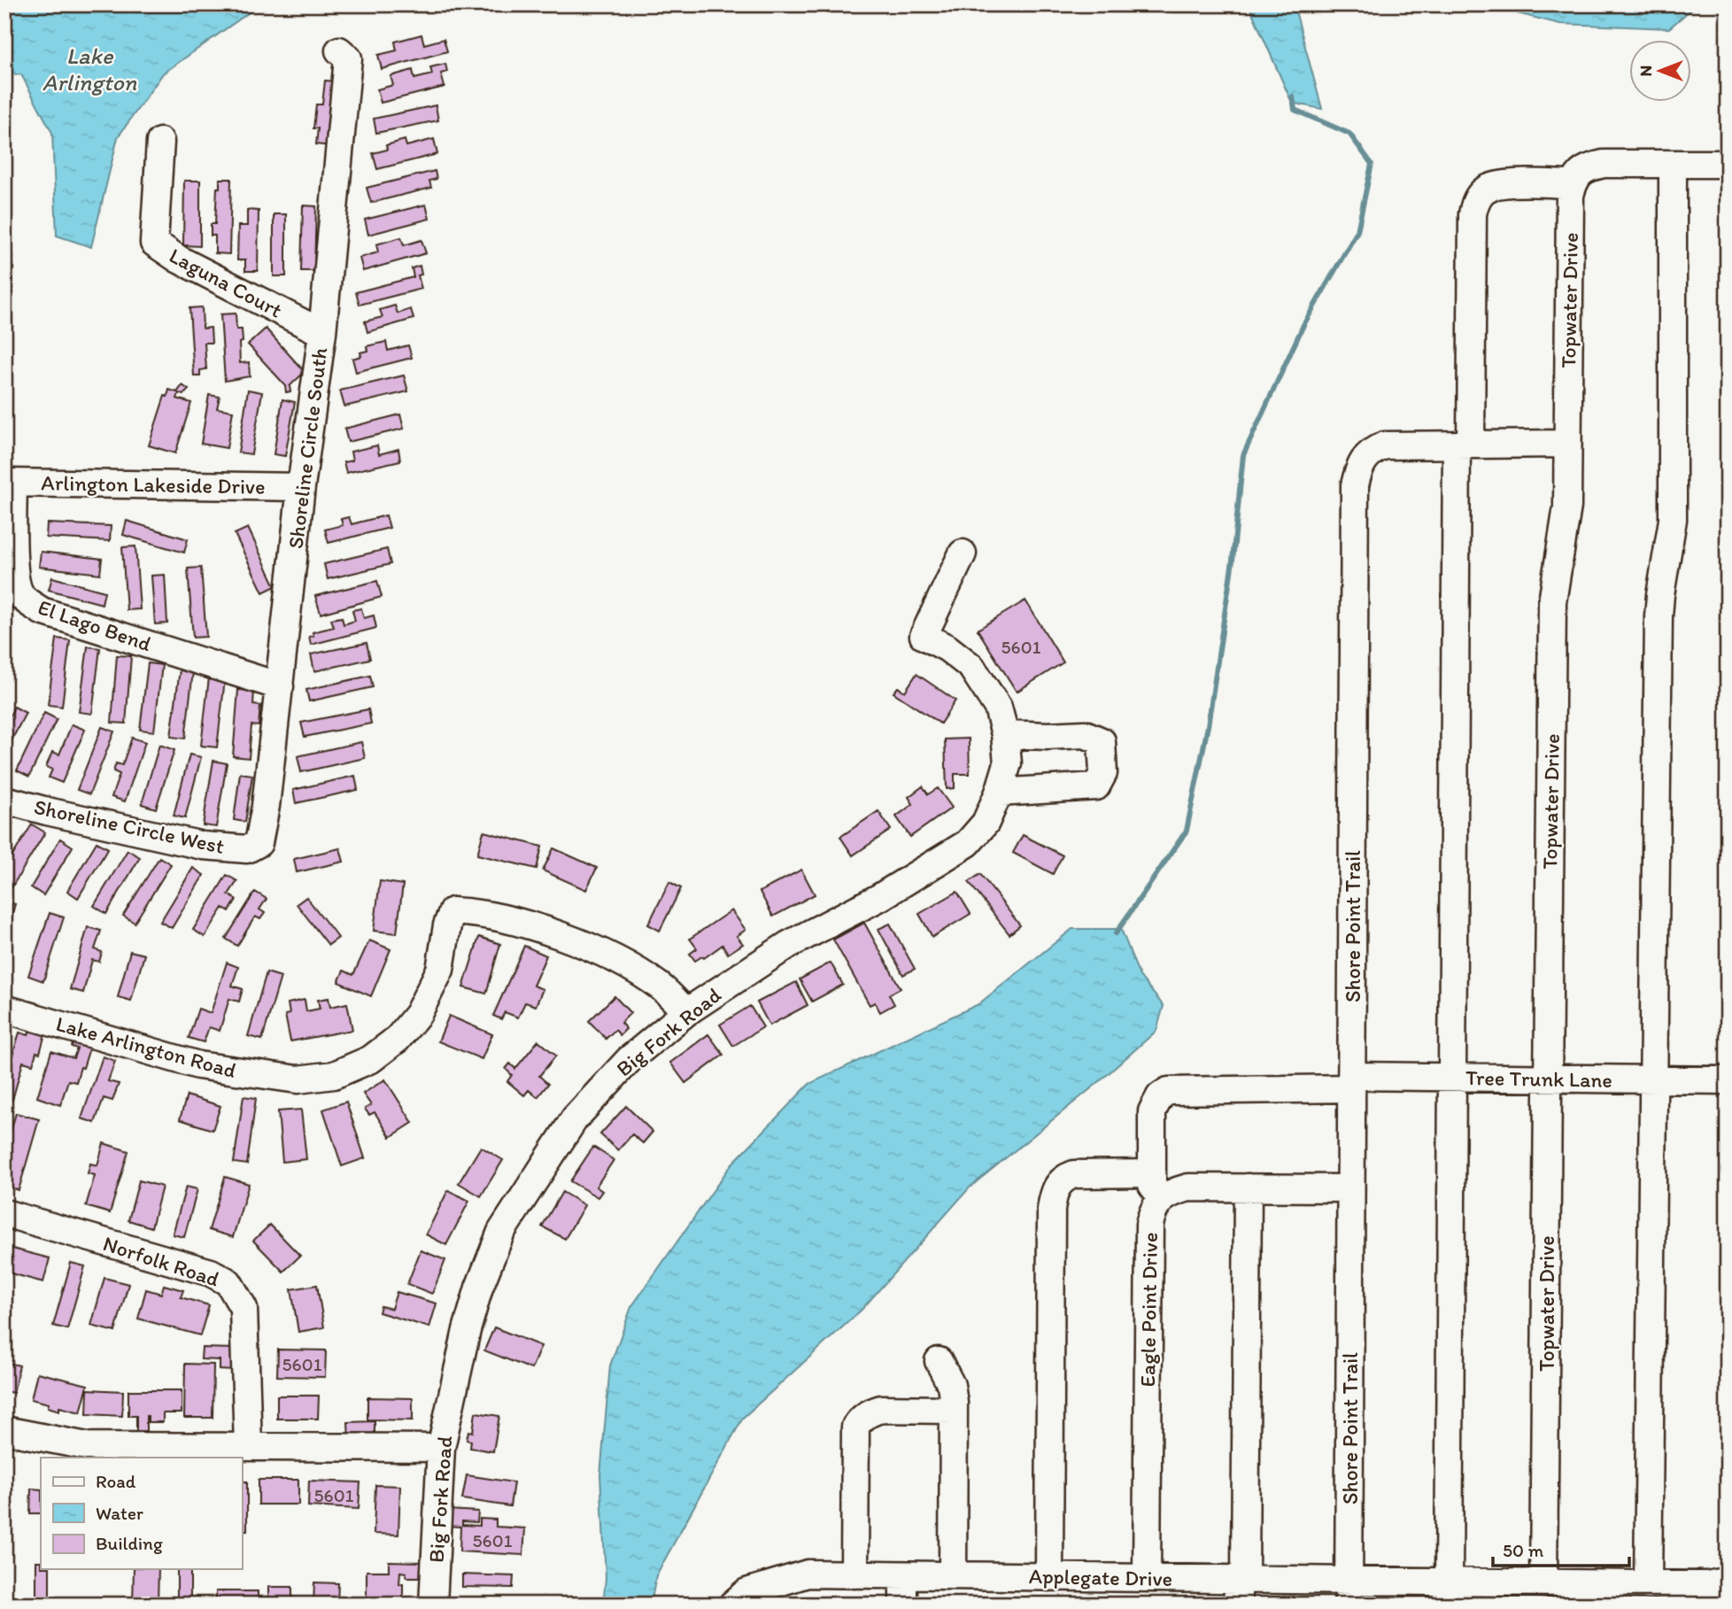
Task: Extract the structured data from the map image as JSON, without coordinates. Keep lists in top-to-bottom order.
{
  "streets": {
    "street": [
      "Laguna Court",
      "Topwater Drive",
      "Shoreline Circle South",
      "Arlington Lakeside Drive",
      "El Lago Bend",
      "Shoreline Circle West",
      "Shore Point Trail",
      "Big Fork Road",
      "Lake Arlington Road",
      "Tree Trunk Lane",
      "Norfolk Road",
      "Eagle Point Drive",
      "Applegate Drive"
    ]
  },
  "crossings": [
    ["Laguna Court", "Shoreline Circle South"],
    ["Topwater Drive", "Shore Point Trail"],
    ["Topwater Drive", "Tree Trunk Lane"],
    ["Topwater Drive", "Applegate Drive"],
    ["Shoreline Circle South", "Arlington Lakeside Drive"],
    ["Shoreline Circle South", "El Lago Bend"],
    ["Shoreline Circle South", "Shoreline Circle West"],
    ["Arlington Lakeside Drive", "El Lago Bend"],
    ["Shore Point Trail", "Tree Trunk Lane"],
    ["Shore Point Trail", "Eagle Point Drive"],
    ["Shore Point Trail", "Applegate Drive"],
    ["Big Fork Road", "Lake Arlington Road"],
    ["Eagle Point Drive", "Applegate Drive"]
  ],
  "water": ["Lake Arlington"],
  "house_numbers": [
    "5601",
    "5601",
    "5601",
    "5601"
  ],
  "legend": ["Road", "Water", "Building"],
  "scale_bar": "50 m",
  "north": "left"
}
